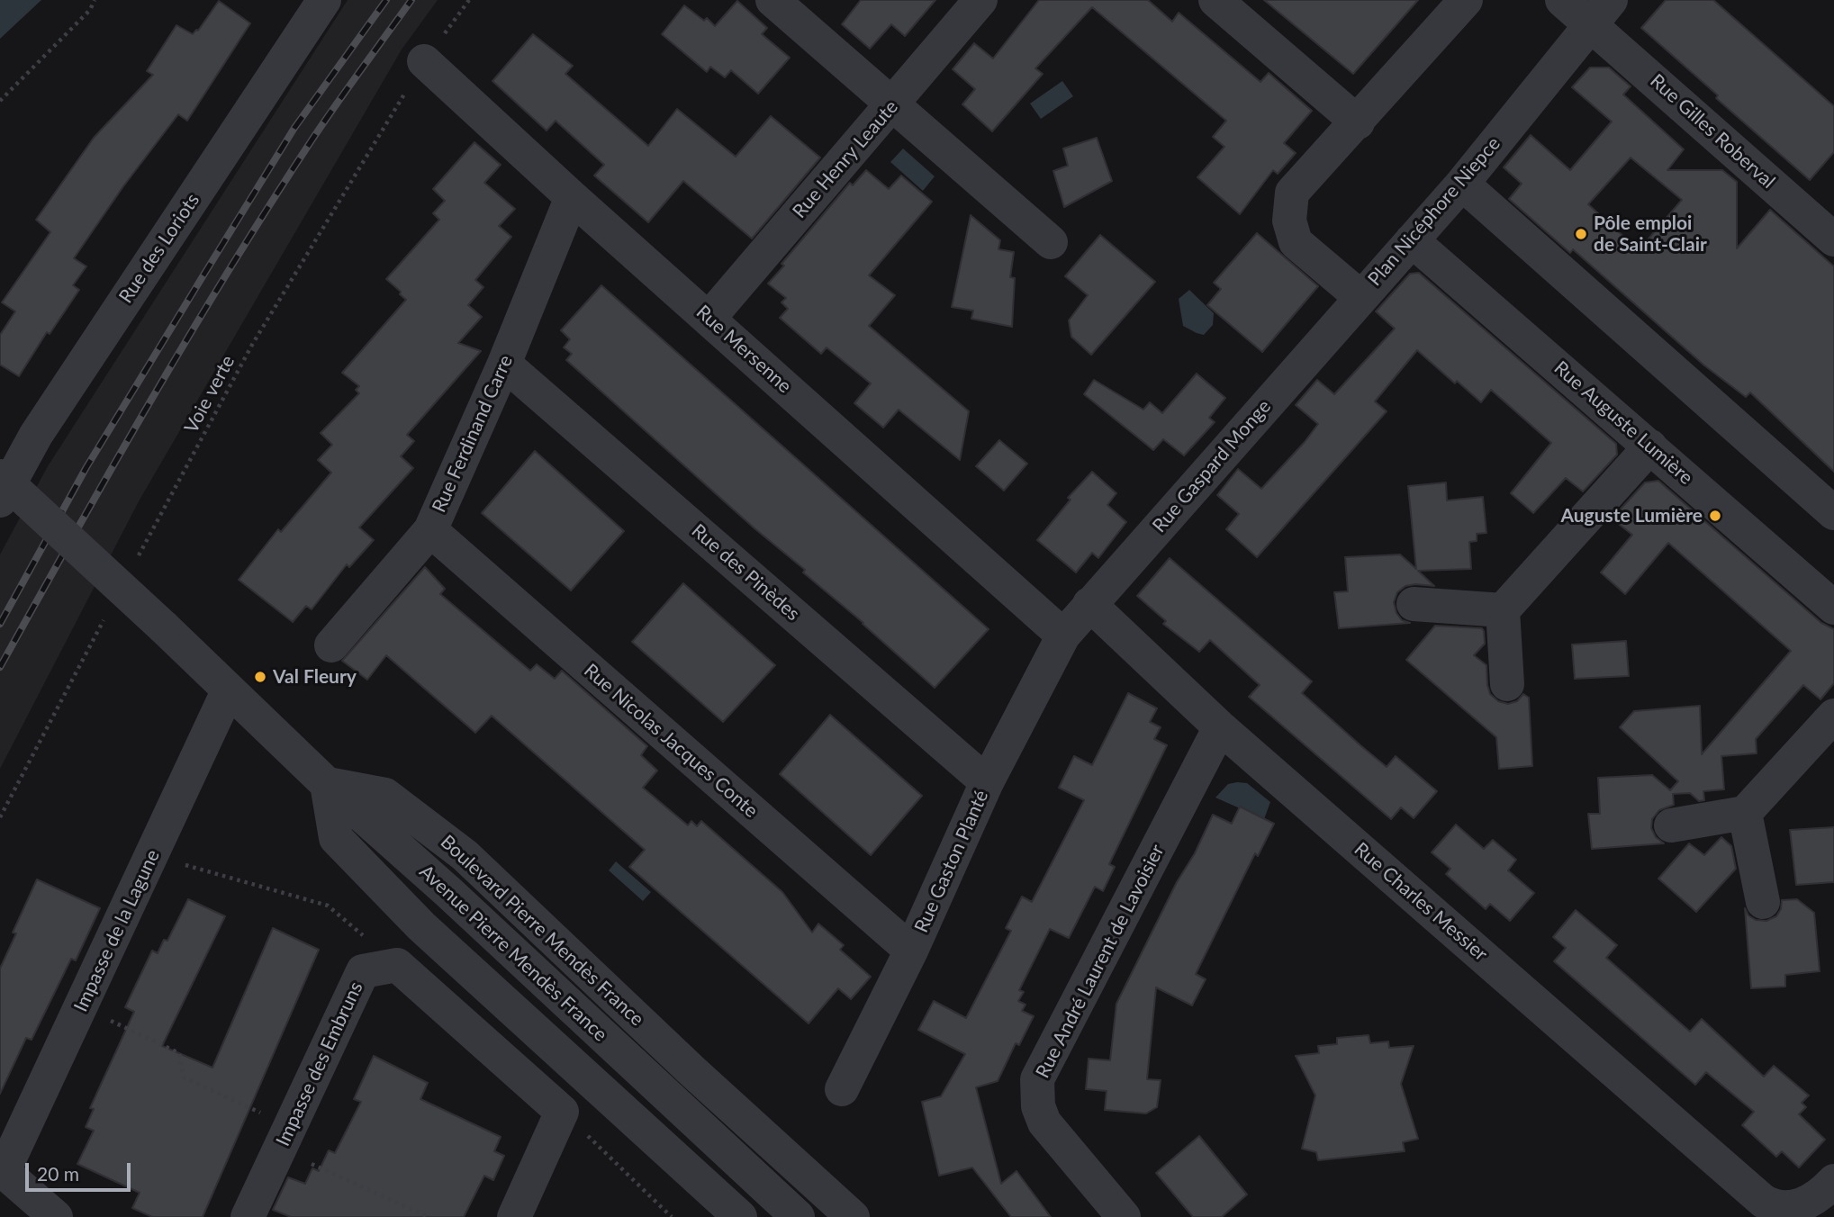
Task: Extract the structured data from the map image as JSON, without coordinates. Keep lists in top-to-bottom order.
{
  "streets": {
    "street": [
      "Rue Gilles Roberval",
      "Rue Henry Leaute",
      "Plan Nicéphore Niepce",
      "Rue des Loriots",
      "Rue Mersenne",
      "Rue Auguste Lumière",
      "Rue Ferdinand Carre",
      "Rue Gaspard Monge",
      "Rue des Pinèdes",
      "Rue Nicolas Jacques Conte",
      "Rue Gaston Planté",
      "Rue Charles Messier",
      "Impasse de la Lagune",
      "Boulevard Pierre Mendès France",
      "Avenue Pierre Mendès France",
      "Rue André Laurent de Lavoisier",
      "Impasse des Embruns"
    ],
    "path": ["Voie verte"]
  },
  "crossings": [
    ["Rue Gilles Roberval", "Plan Nicéphore Niepce"],
    ["Rue Henry Leaute", "Rue Mersenne"],
    ["Plan Nicéphore Niepce", "Rue Auguste Lumière"],
    ["Plan Nicéphore Niepce", "Rue Gaspard Monge"],
    ["Rue Mersenne", "Voie verte"],
    ["Rue Mersenne", "Rue Ferdinand Carre"],
    ["Rue Mersenne", "Rue Gaspard Monge"],
    ["Rue Mersenne", "Rue Gaston Planté"],
    ["Rue Ferdinand Carre", "Rue des Pinèdes"],
    ["Rue Ferdinand Carre", "Rue Nicolas Jacques Conte"],
    ["Rue Gaspard Monge", "Rue Gaston Planté"],
    ["Rue Gaspard Monge", "Rue Charles Messier"],
    ["Rue des Pinèdes", "Rue Gaston Planté"],
    ["Rue Nicolas Jacques Conte", "Rue Gaston Planté"],
    ["Rue Charles Messier", "Rue André Laurent de Lavoisier"],
    ["Impasse de la Lagune", "Avenue Pierre Mendès France"],
    ["Boulevard Pierre Mendès France", "Avenue Pierre Mendès France"]
  ],
  "places": ["Pôle emploi de Saint-Clair", "Auguste Lumière", "Val Fleury"],
  "scale_bar": "20 m"
}
